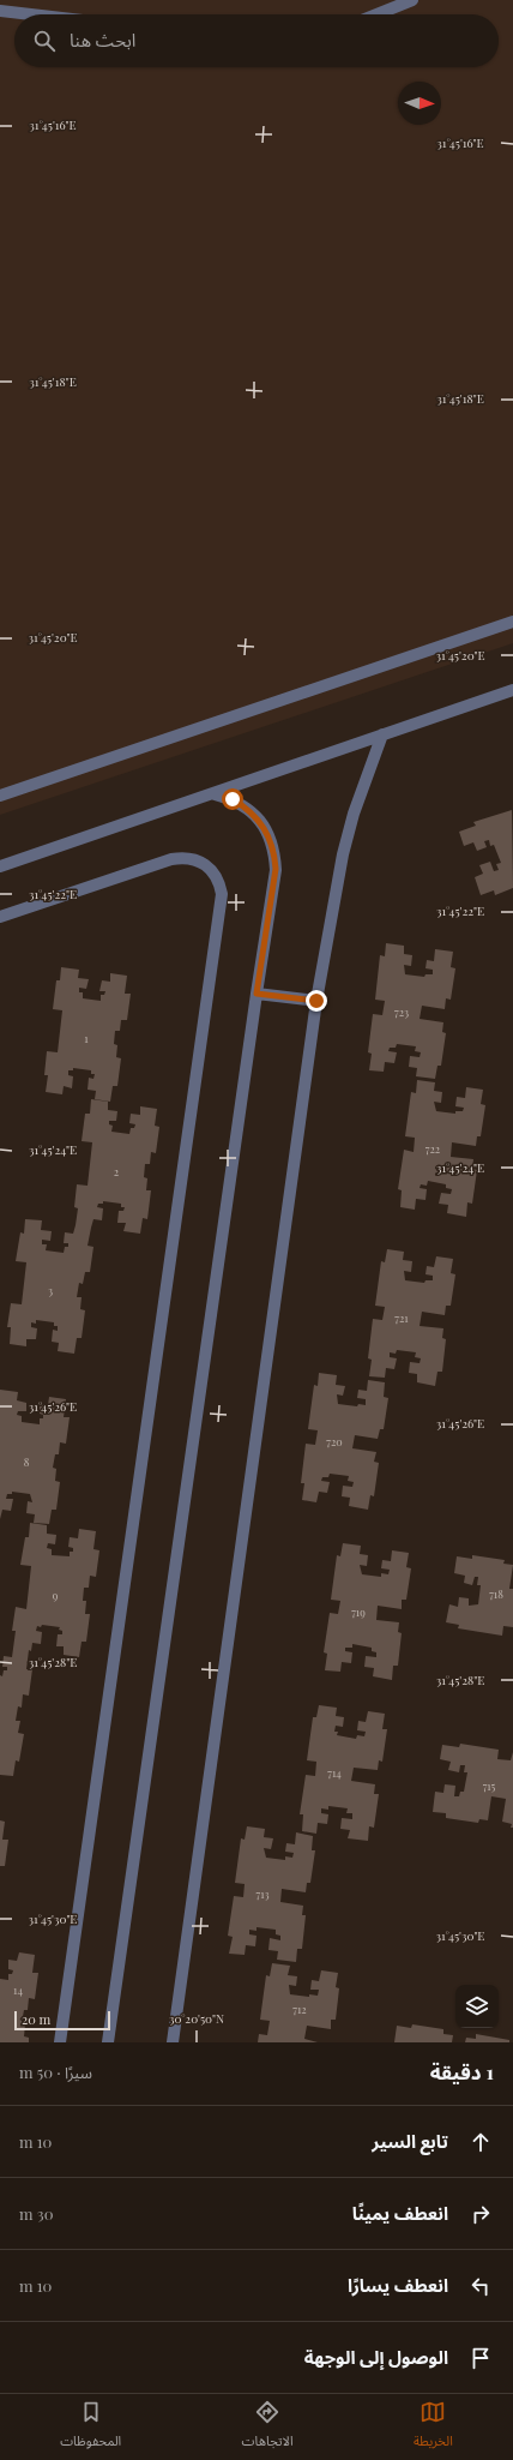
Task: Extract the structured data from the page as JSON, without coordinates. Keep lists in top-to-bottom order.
{
  "house_numbers": [
    "723",
    "1",
    "722",
    "2",
    "3",
    "721",
    "720",
    "8",
    "718",
    "9",
    "719",
    "714",
    "715",
    "713",
    "14",
    "712"
  ],
  "scale_bar": "20 m",
  "north": "right",
  "page": {
    "search": "ابحث هنا",
    "scale": "20 m",
    "heading": ["1 دقيقة", "سيرًا · 50 m"],
    "list": [
      ["تابع السير", "10 m"],
      ["انعطف يمينًا", "30 m"],
      ["انعطف يسارًا", "10 m"],
      "الوصول إلى الوجهة"
    ],
    "nav": ["الخريطة", "الاتجاهات", "المحفوظات"]
  },
  "coordinates": [
    "31°45'16\"E",
    "31°45'18\"E",
    "31°45'20\"E",
    "31°45'22\"E",
    "31°45'24\"E",
    "31°45'26\"E",
    "31°45'28\"E",
    "31°45'30\"E",
    "30°20'50\"N"
  ]
}
